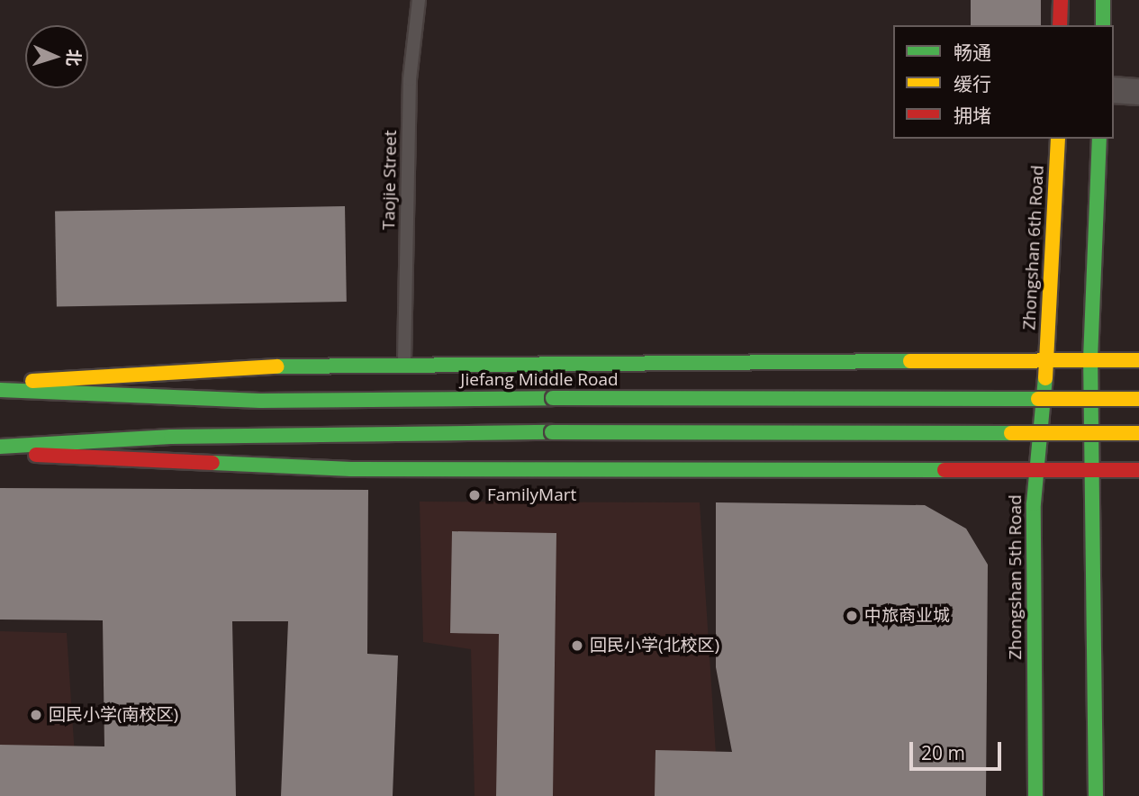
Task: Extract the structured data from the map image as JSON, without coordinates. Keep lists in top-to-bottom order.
{
  "streets": {
    "main road": ["Zhongshan 6th Road", "Jiefang Middle Road", "Zhongshan 5th Road"],
    "lane": ["Taojie Street"]
  },
  "crossings": [
    ["Zhongshan 6th Road", "Zhongshan 5th Road"]
  ],
  "places": [
    "FamilyMart",
    "中旅商业城",
    "回民小学(北校区)",
    "回民小学(南校区)"
  ],
  "legend": ["畅通", "缓行", "拥堵"],
  "scale_bar": "20 m",
  "north": "right"
}
